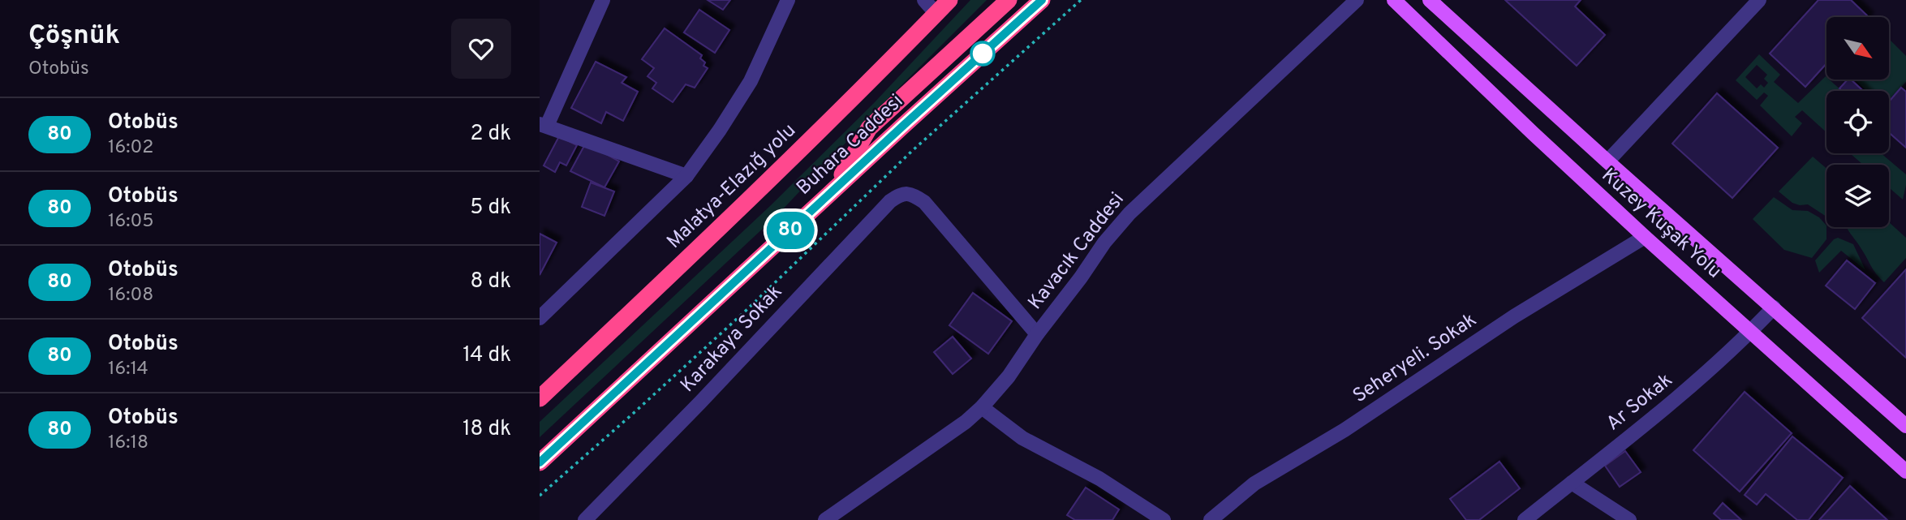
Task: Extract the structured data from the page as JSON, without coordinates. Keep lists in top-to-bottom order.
{
  "streets": {
    "highway": ["Buhara Caddesi", "Malatya-Elazığ yolu"],
    "main road": ["Kuzey Kuşak Yolu"],
    "street": [
      "Kavacık Caddesi",
      "Karakaya Sokak",
      "Seheryeli. Sokak",
      "Ar Sokak"
    ]
  },
  "crossings": [
    ["Kuzey Kuşak Yolu", "Seheryeli. Sokak"],
    ["Kuzey Kuşak Yolu", "Ar Sokak"],
    ["Kavacık Caddesi", "Karakaya Sokak"]
  ],
  "lines": ["bus line 80"],
  "north": "bottom right",
  "page": {
    "heading": ["Çöşnük", "Otobüs"],
    "on_map": "80",
    "list": [
      {
        "mark": "80",
        "name": "Otobüs",
        "note": "16:02",
        "value": "2 dk"
      },
      {
        "mark": "80",
        "name": "Otobüs",
        "note": "16:05",
        "value": "5 dk"
      },
      {
        "mark": "80",
        "name": "Otobüs",
        "note": "16:08",
        "value": "8 dk"
      },
      {
        "mark": "80",
        "name": "Otobüs",
        "note": "16:14",
        "value": "14 dk"
      },
      {
        "mark": "80",
        "name": "Otobüs",
        "note": "16:18",
        "value": "18 dk"
      }
    ]
  }
}
